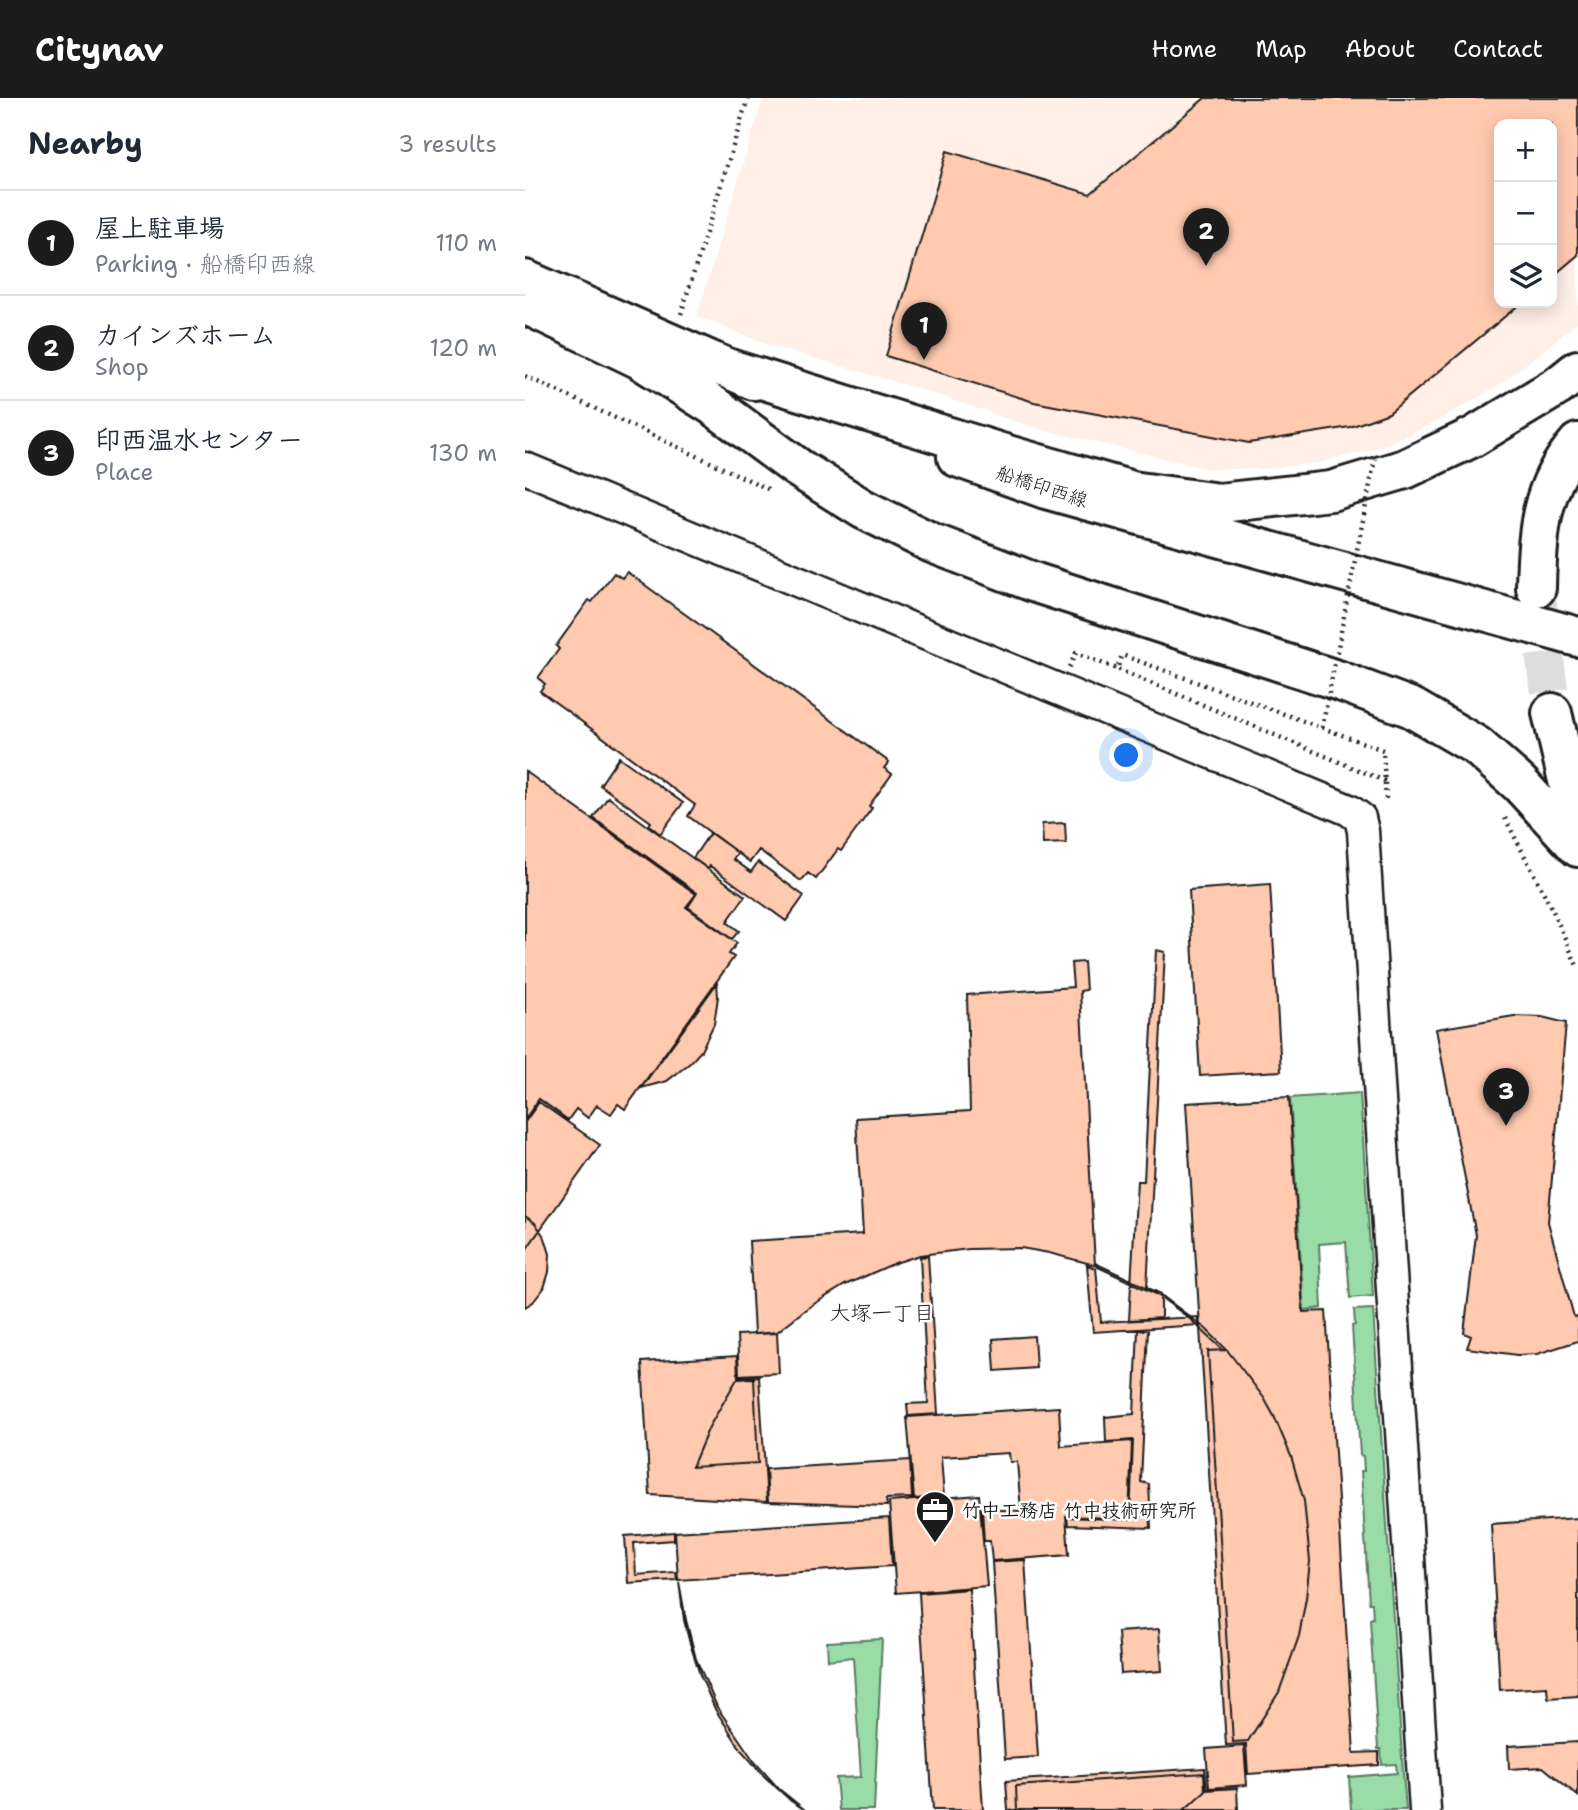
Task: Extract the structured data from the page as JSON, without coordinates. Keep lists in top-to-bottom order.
{
  "streets": {
    "main road": ["船橋印西線"]
  },
  "districts": ["大塚一丁目"],
  "places": {
    "office": ["竹中工務店 竹中技術研究所"]
  },
  "page": {
    "header": "Citynav",
    "nav": [
      "Home",
      "Map",
      "About",
      "Contact"
    ],
    "heading": ["Nearby", "3 results"],
    "map_buttons": ["+", "−"],
    "list": [
      {
        "mark": "1",
        "name": "屋上駐車場",
        "note": "Parking · 船橋印西線",
        "value": "110 m"
      },
      {
        "mark": "2",
        "name": "カインズホーム",
        "note": "Shop",
        "value": "120 m"
      },
      {
        "mark": "3",
        "name": "印西温水センター",
        "note": "Place",
        "value": "130 m"
      }
    ],
    "pins": ["2", "1", "3"]
  }
}
